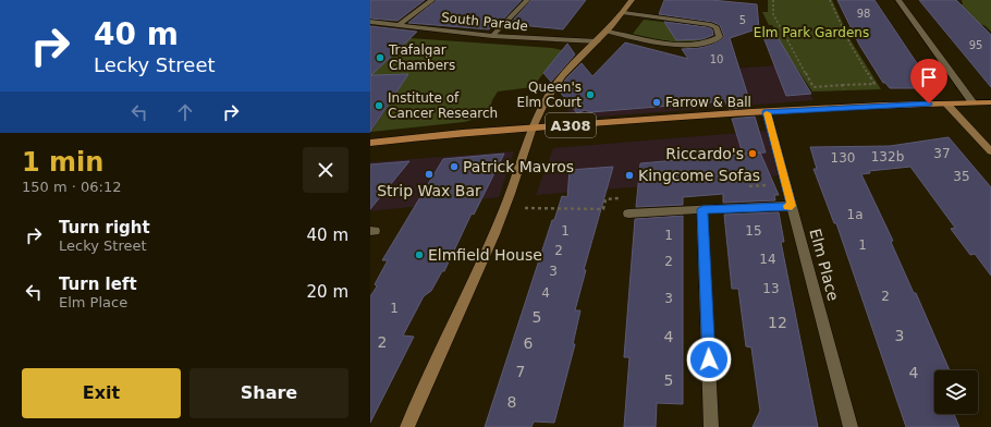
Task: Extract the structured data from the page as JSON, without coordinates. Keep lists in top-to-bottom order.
{
  "streets": {
    "main road": ["A308"],
    "street": ["South Parade", "Elm Place"]
  },
  "crossings": [
    ["A308", "Elm Place"]
  ],
  "parks": ["Elm Park Gardens"],
  "places": [
    "Trafalgar Chambers",
    "Queen's Elm Court",
    "Farrow & Ball",
    "Institute of Cancer Research",
    "Riccardo's",
    "Patrick Mavros",
    "Strip Wax Bar",
    "Kingcome Sofas",
    "Elmfield House"
  ],
  "house_numbers": [
    "98",
    "5",
    "95",
    "10",
    "37",
    "132b",
    "130",
    "35",
    "1a",
    "1",
    "15",
    "1",
    "1",
    "2",
    "14",
    "2",
    "3",
    "13",
    "4",
    "2",
    "3",
    "1",
    "5",
    "12",
    "3",
    "4",
    "2",
    "6",
    "7",
    "4",
    "5",
    "8"
  ],
  "page": {
    "turn": ["40 m", "Lecky Street"],
    "heading": ["1 min", "150 m · 06:12"],
    "list": [
      {
        "name": "Turn right",
        "note": "Lecky Street",
        "value": "40 m"
      },
      {
        "name": "Turn left",
        "note": "Elm Place",
        "value": "20 m"
      }
    ],
    "buttons": ["Exit", "Share"]
  }
}
